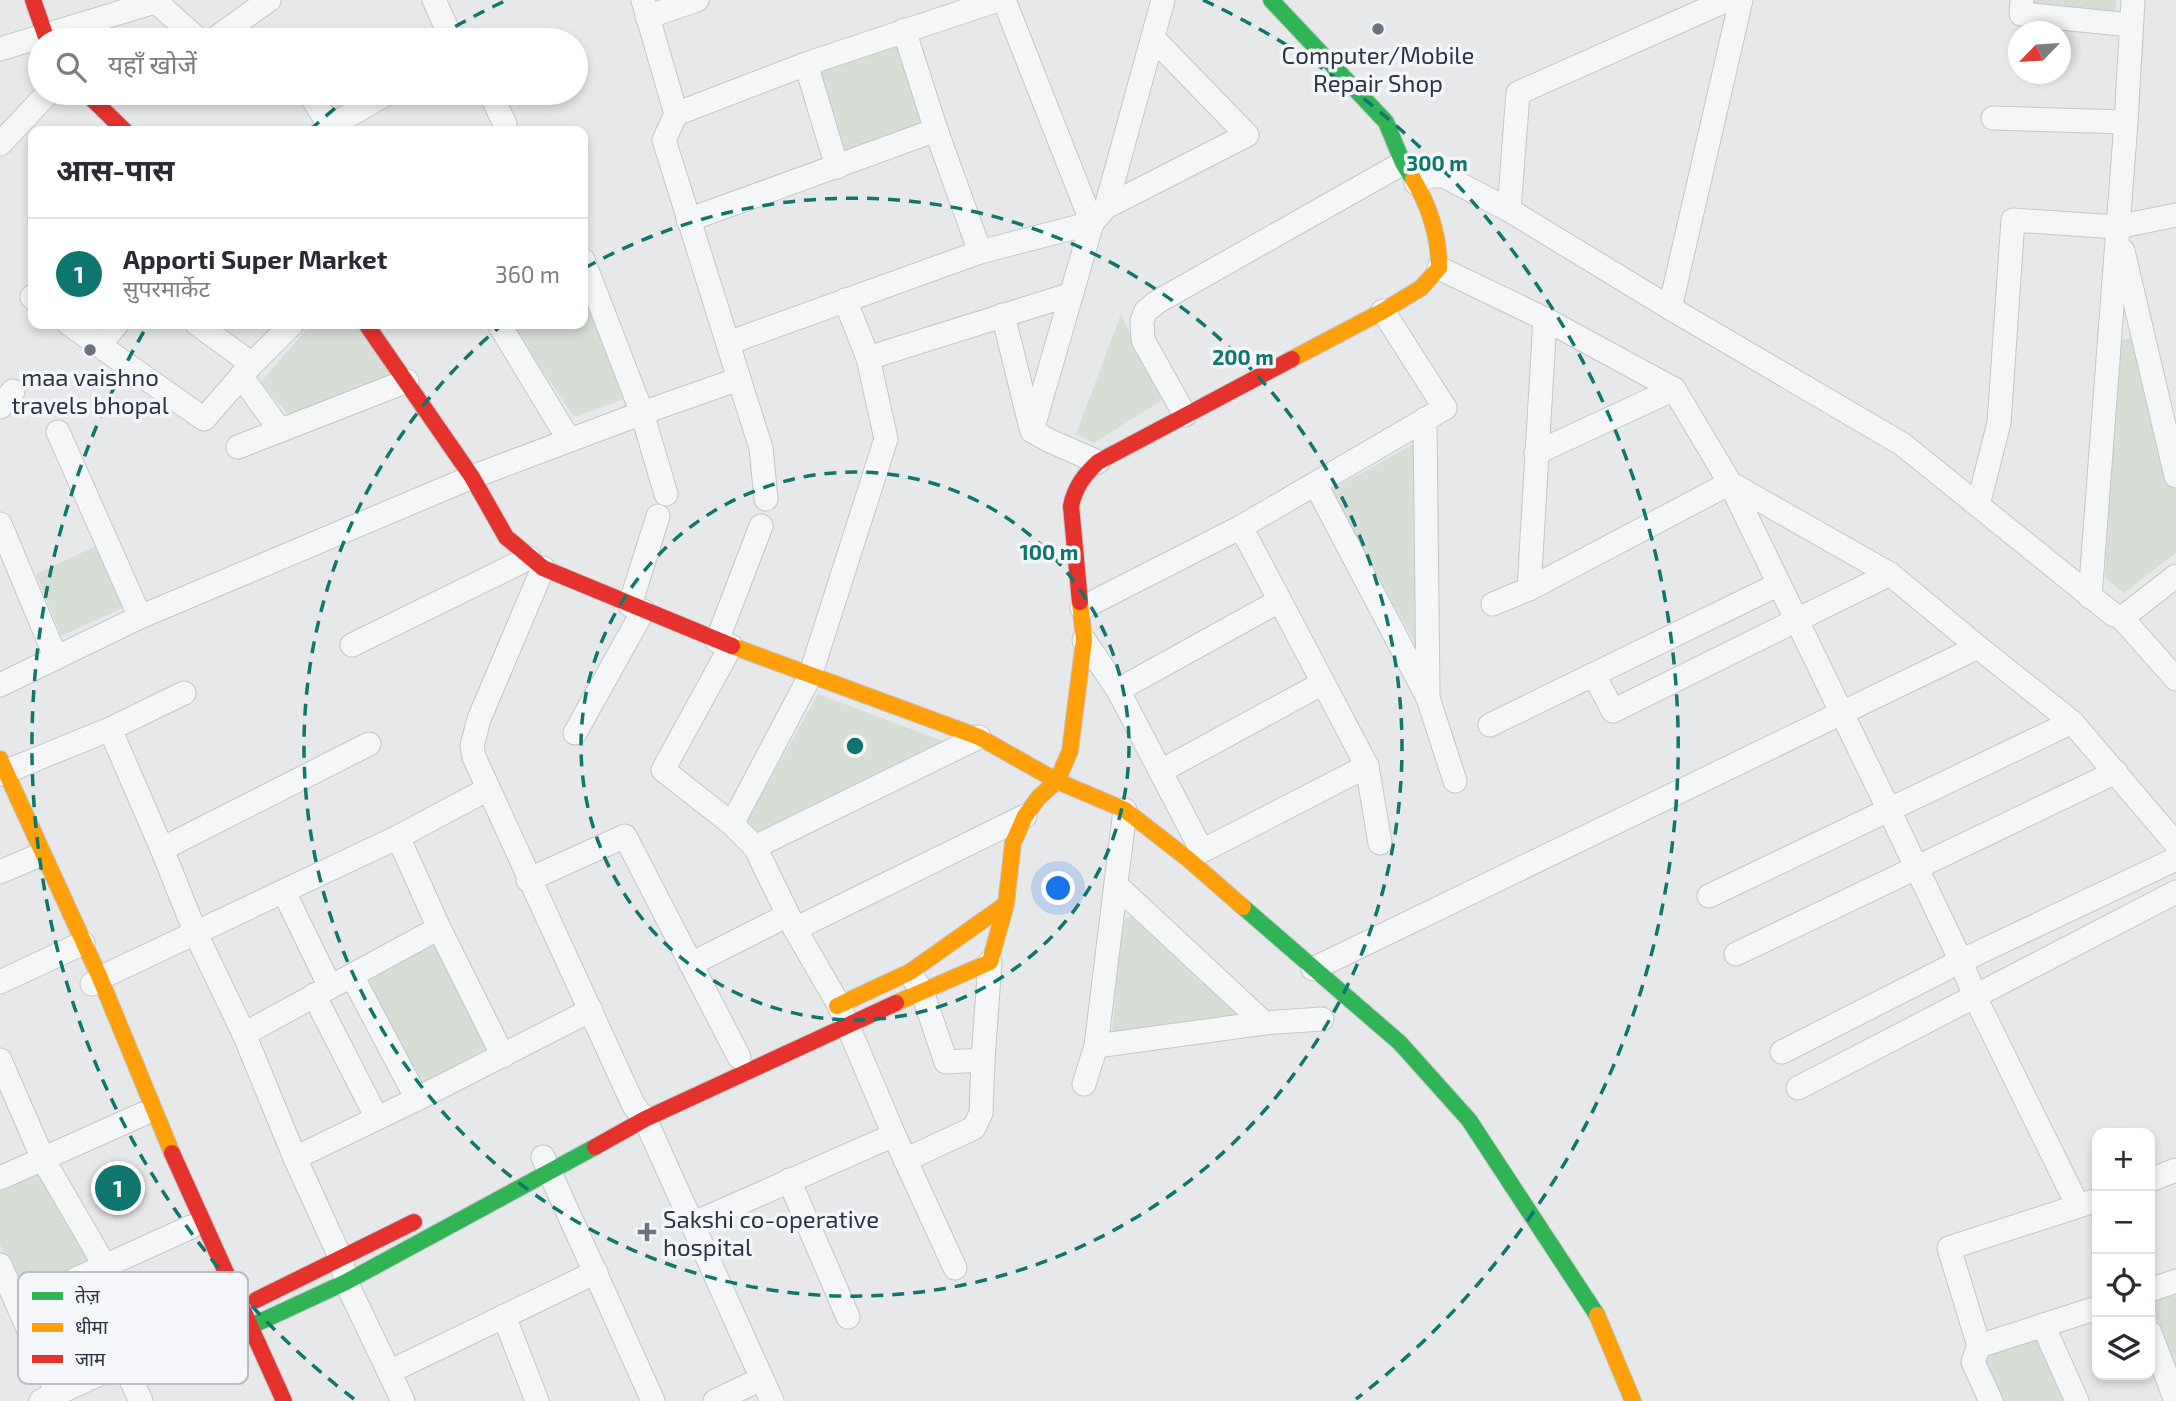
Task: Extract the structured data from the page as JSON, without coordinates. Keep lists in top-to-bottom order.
{
  "places": {
    "other": ["Computer/Mobile Repair Shop", "maa vaishno travels bhopal"],
    "health": ["Sakshi co-operative hospital"]
  },
  "legend": ["तेज़", "धीमा", "जाम"],
  "north": "bottom left",
  "page": {
    "search": "यहाँ खोजें",
    "heading": "आस-पास",
    "list": [
      {
        "mark": "1",
        "name": "Apporti Super Market",
        "note": "सुपरमार्केट",
        "value": "360 m"
      }
    ],
    "map_buttons": ["+", "−"],
    "pins": "1"
  },
  "rings": ["300 m", "200 m", "100 m"]
}
